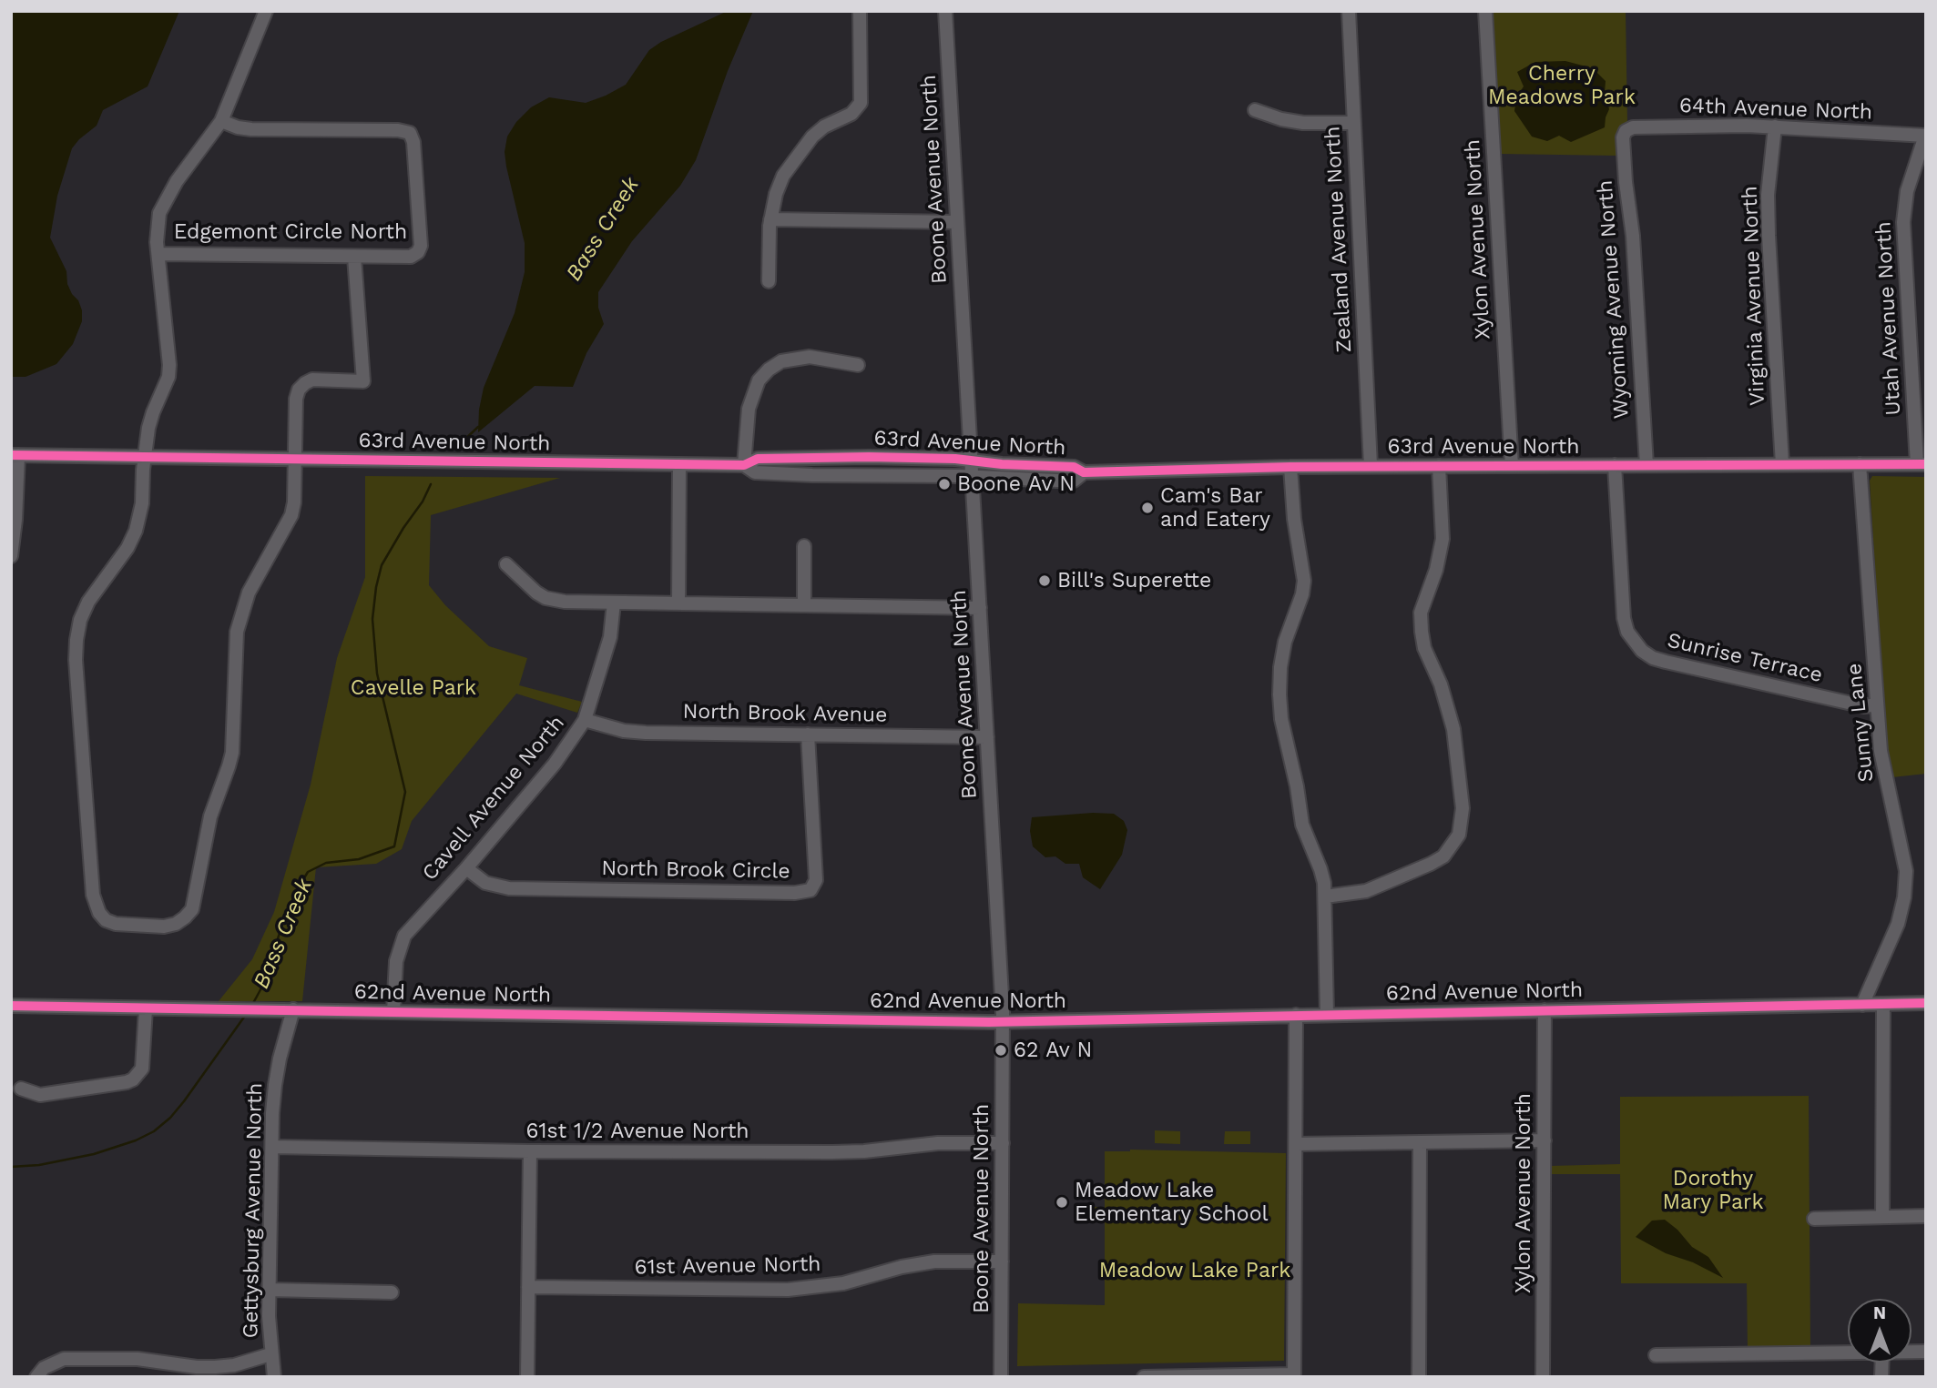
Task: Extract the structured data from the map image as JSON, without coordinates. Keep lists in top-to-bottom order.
{
  "streets": {
    "street": [
      "64th Avenue North",
      "Boone Avenue North",
      "Edgemont Circle North",
      "Zealand Avenue North",
      "Xylon Avenue North",
      "Virginia Avenue North",
      "Wyoming Avenue North",
      "Utah Avenue North",
      "63rd Avenue North",
      "Sunrise Terrace",
      "North Brook Avenue",
      "Sunny Lane",
      "Cavell Avenue North",
      "North Brook Circle",
      "62nd Avenue North",
      "61st 1/2 Avenue North",
      "Gettysburg Avenue North",
      "61st Avenue North"
    ]
  },
  "crossings": [
    ["64th Avenue North", "Virginia Avenue North"],
    ["64th Avenue North", "Wyoming Avenue North"],
    ["64th Avenue North", "Utah Avenue North"],
    ["Boone Avenue North", "63rd Avenue North"],
    ["Boone Avenue North", "North Brook Avenue"],
    ["Boone Avenue North", "62nd Avenue North"],
    ["Boone Avenue North", "61st 1/2 Avenue North"],
    ["Boone Avenue North", "61st Avenue North"],
    ["Zealand Avenue North", "63rd Avenue North"],
    ["Xylon Avenue North", "63rd Avenue North"],
    ["Xylon Avenue North", "62nd Avenue North"],
    ["Virginia Avenue North", "63rd Avenue North"],
    ["Wyoming Avenue North", "63rd Avenue North"],
    ["Utah Avenue North", "63rd Avenue North"],
    ["63rd Avenue North", "Sunrise Terrace"],
    ["63rd Avenue North", "Sunny Lane"],
    ["Sunrise Terrace", "Sunny Lane"],
    ["North Brook Avenue", "Cavell Avenue North"],
    ["North Brook Avenue", "North Brook Circle"],
    ["Sunny Lane", "62nd Avenue North"],
    ["Cavell Avenue North", "North Brook Circle"],
    ["Cavell Avenue North", "62nd Avenue North"],
    ["62nd Avenue North", "Gettysburg Avenue North"],
    ["61st 1/2 Avenue North", "Gettysburg Avenue North"]
  ],
  "water": ["Bass Creek"],
  "parks": [
    "Cherry Meadows Park",
    "Cavelle Park",
    "Dorothy Mary Park",
    "Meadow Lake Park"
  ],
  "places": [
    "Boone Av N",
    "Cam's Bar and Eatery",
    "Bill's Superette",
    "62 Av N",
    "Meadow Lake Elementary School"
  ],
  "north": "top"
}
